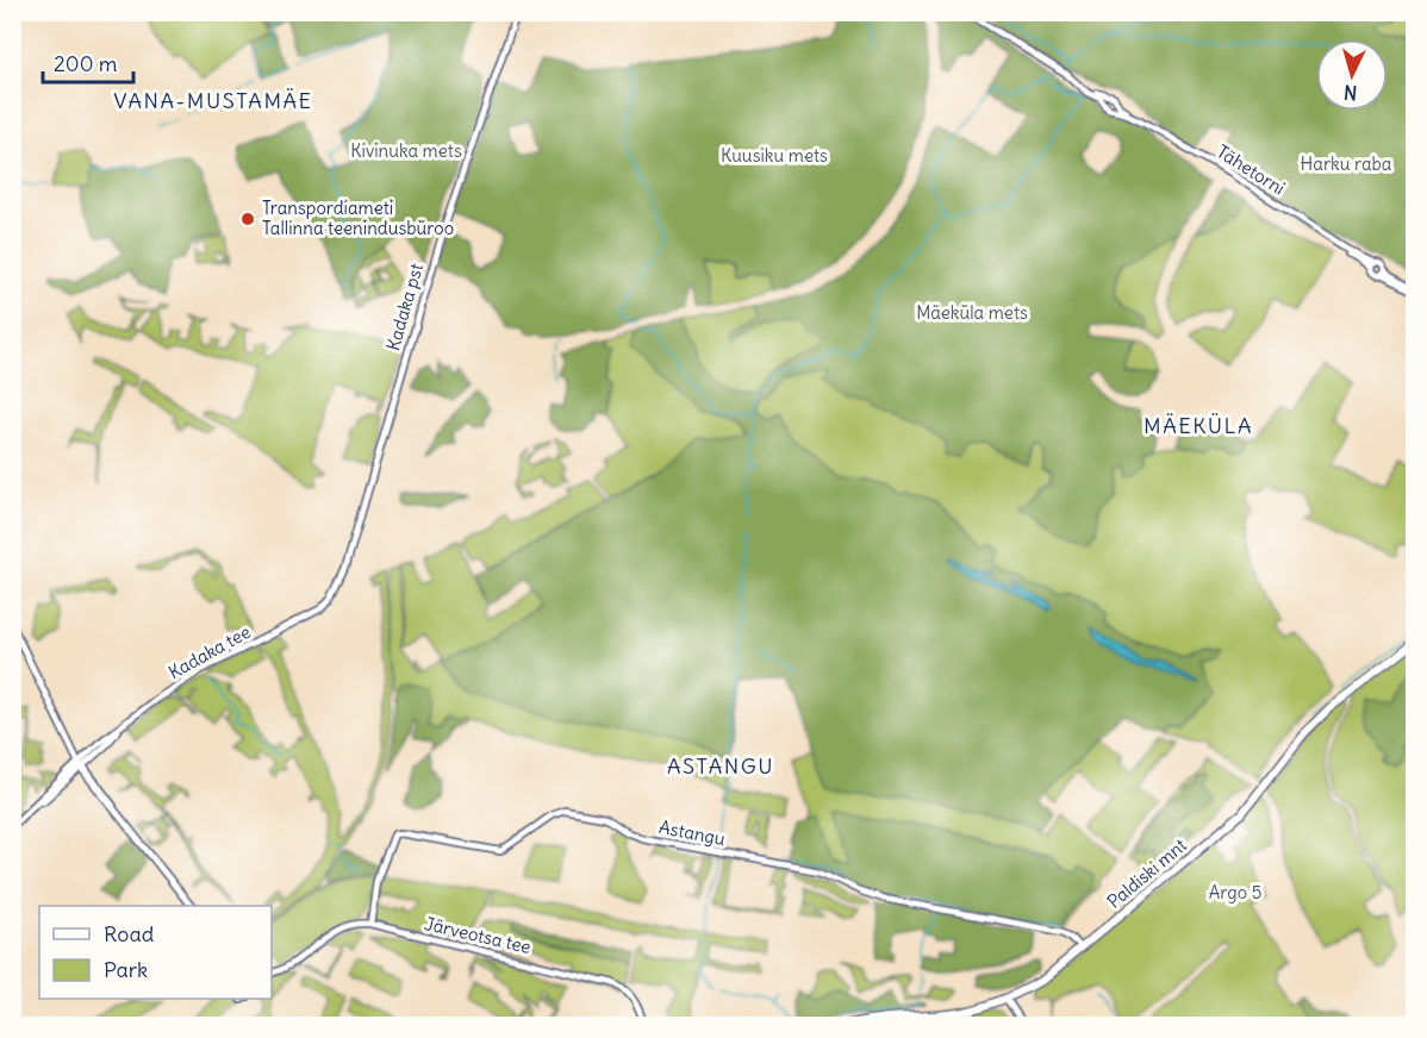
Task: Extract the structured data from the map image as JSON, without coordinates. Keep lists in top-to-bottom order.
{
  "streets": {
    "main road": [
      "Tähetorni",
      "Kadaka pst",
      "Kadaka tee",
      "Astangu",
      "Paldiski mnt",
      "Järveotsa tee"
    ]
  },
  "crossings": [
    ["Kadaka pst", "Kadaka tee"],
    ["Astangu", "Paldiski mnt"],
    ["Astangu", "Järveotsa tee"]
  ],
  "districts": ["VANA-MUSTAMÄE", "MÄEKÜLA", "ASTANGU"],
  "parks": [
    "Kivinuka mets",
    "Kuusiku mets",
    "Harku raba",
    "Mäeküla mets",
    "Argo 5"
  ],
  "places": ["Transpordiameti Tallinna teenindusbüroo"],
  "legend": ["Road", "Park"],
  "scale_bar": "200 m",
  "north": "bottom"
}
